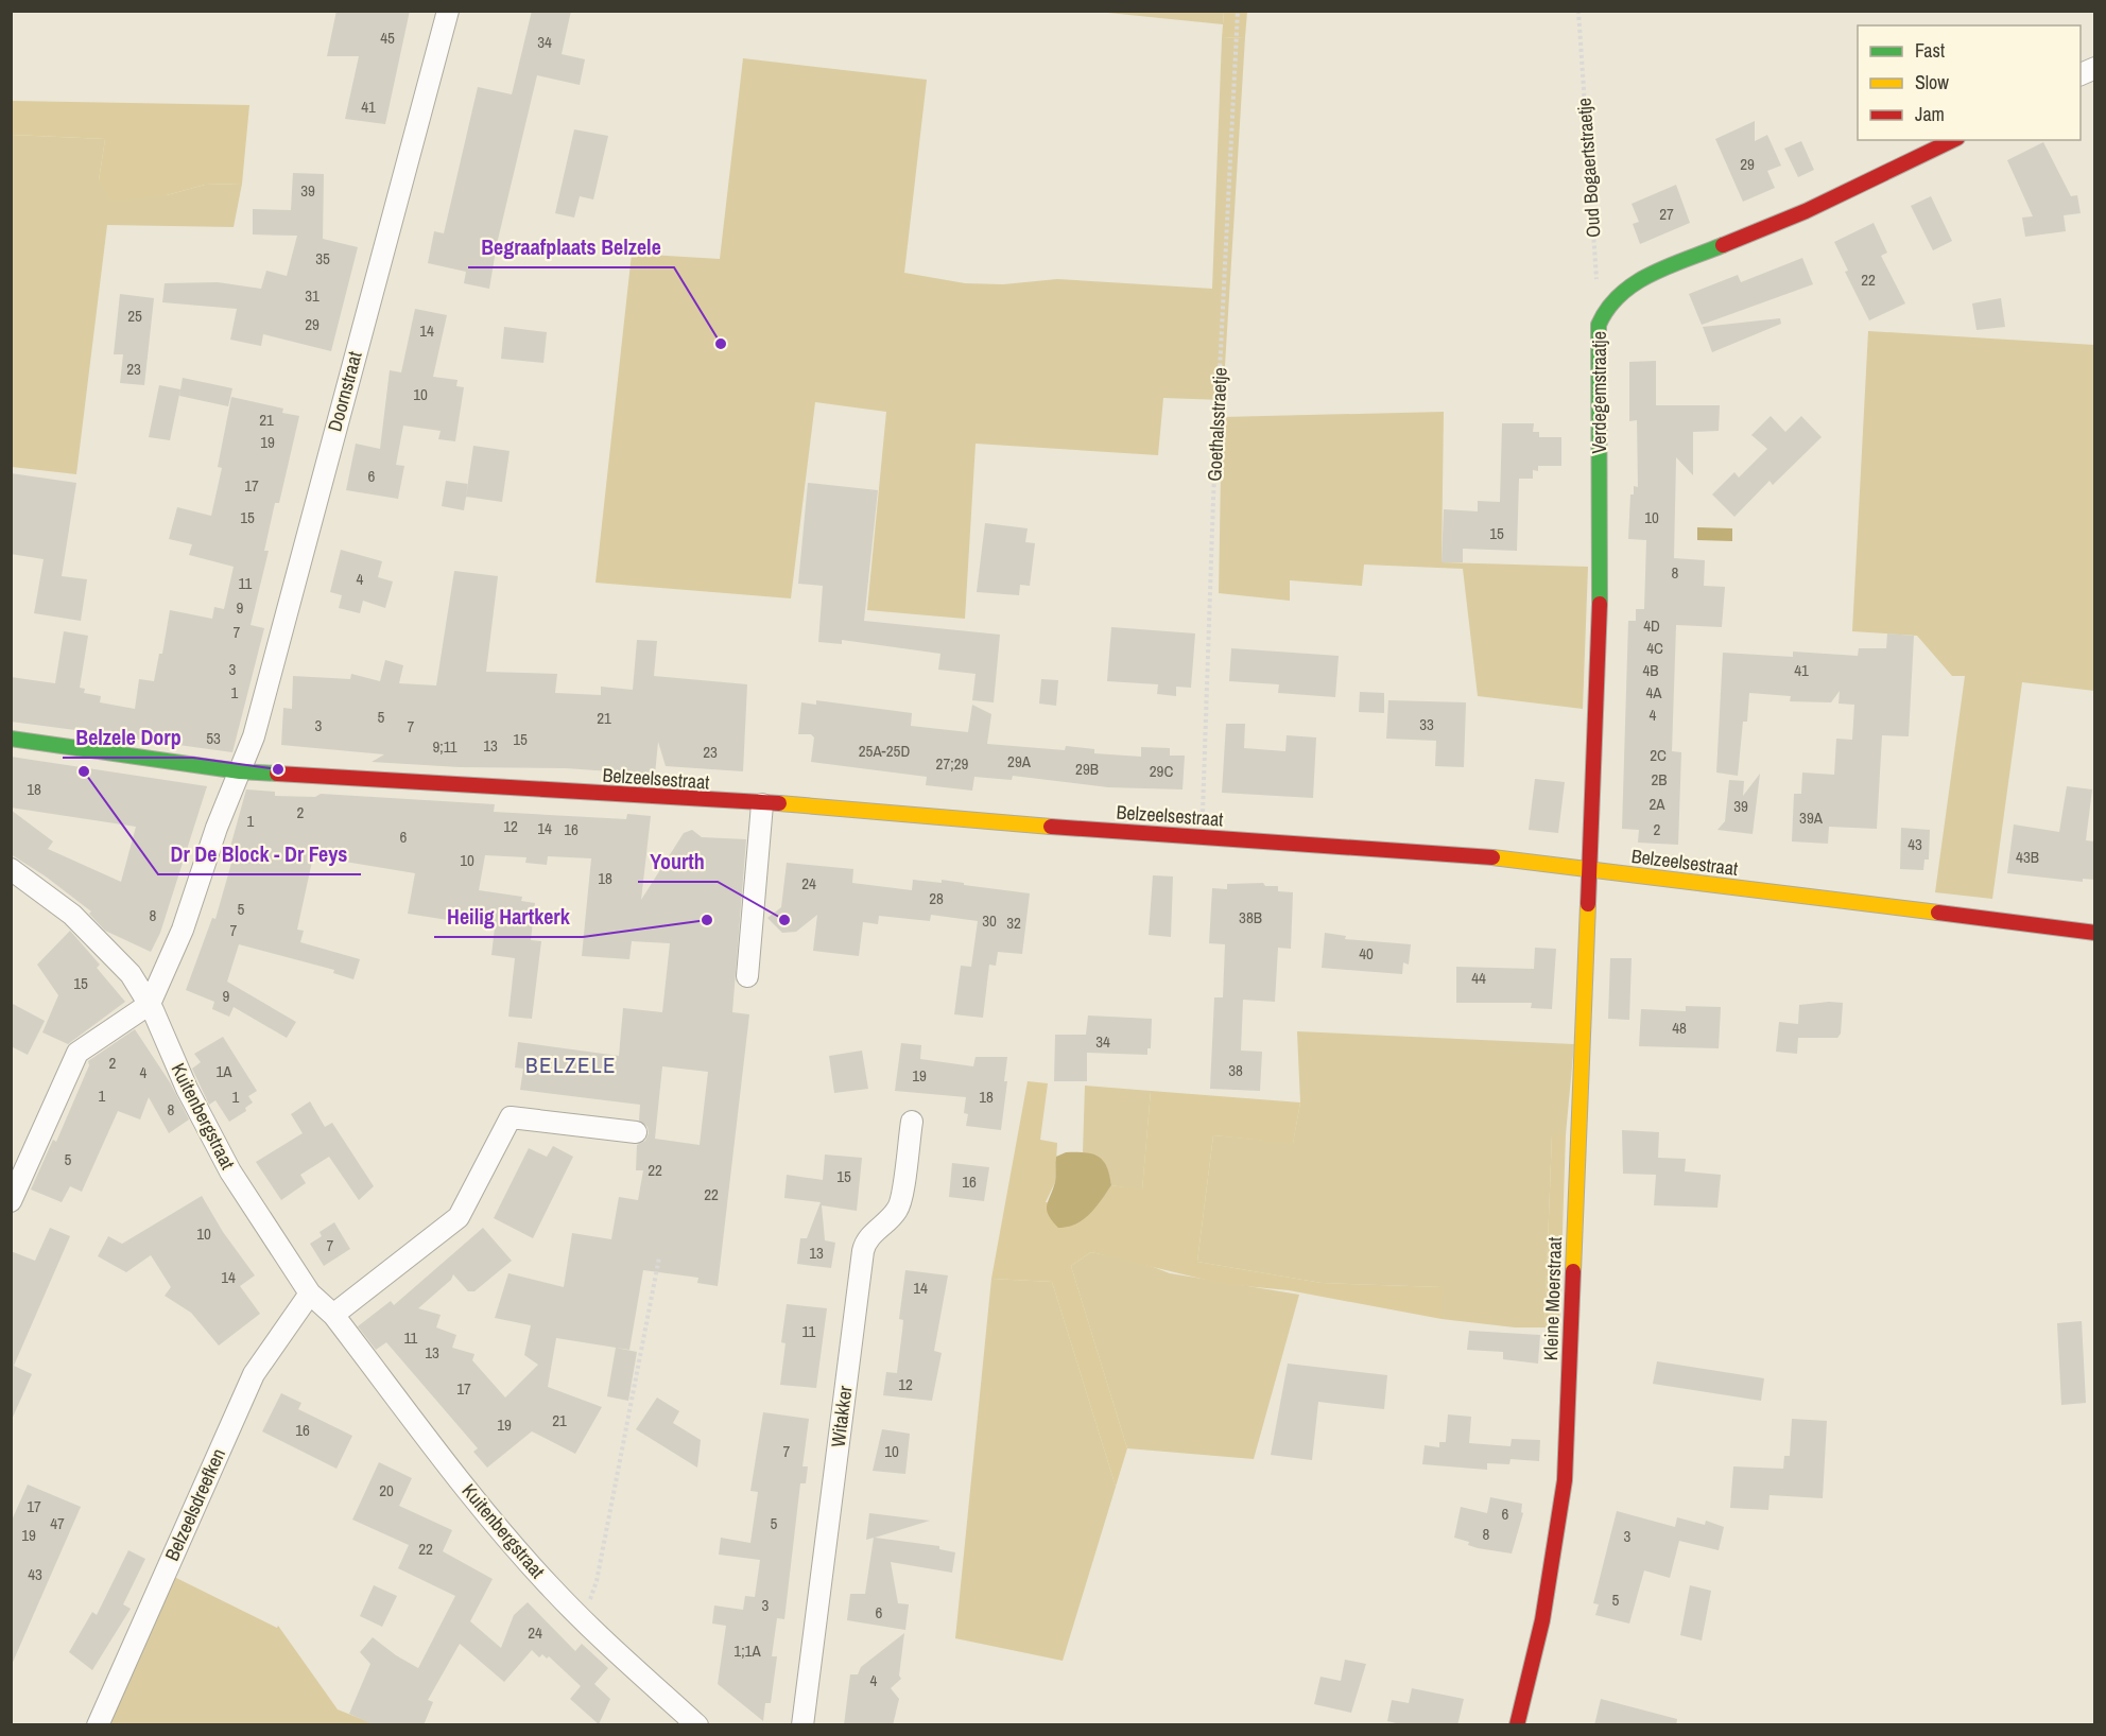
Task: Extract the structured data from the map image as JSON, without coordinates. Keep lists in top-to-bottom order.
{
  "streets": {
    "street": [
      "Doornstraat",
      "Verdegemstraatje",
      "Belzeelsestraat",
      "Kuitenbergstraat",
      "Kleine Moerstraat",
      "Witakker",
      "Belzeelsdreefken"
    ],
    "path": ["Oud Bogaertstraetje", "Goethalsstraetje"]
  },
  "crossings": [
    ["Doornstraat", "Belzeelsestraat"],
    ["Doornstraat", "Kuitenbergstraat"],
    ["Verdegemstraatje", "Belzeelsestraat"],
    ["Verdegemstraatje", "Kleine Moerstraat"],
    ["Goethalsstraetje", "Belzeelsestraat"],
    ["Belzeelsestraat", "Kleine Moerstraat"],
    ["Kuitenbergstraat", "Belzeelsdreefken"]
  ],
  "districts": ["BELZELE"],
  "places": [
    "Begraafplaats Belzele",
    "Belzele Dorp",
    "Dr De Block - Dr Feys",
    "Heilig Hartkerk",
    "Yourth"
  ],
  "house_numbers": [
    "45",
    "34",
    "41",
    "29",
    "39",
    "27",
    "35",
    "22",
    "31",
    "25",
    "29",
    "14",
    "23",
    "10",
    "21",
    "19",
    "6",
    "17",
    "15",
    "10",
    "15",
    "8",
    "4",
    "11",
    "9",
    "4D",
    "7",
    "4C",
    "3",
    "4B",
    "41",
    "1",
    "4A",
    "4",
    "5",
    "21",
    "33",
    "3",
    "7",
    "53",
    "15",
    "13",
    "9;11",
    "25A-25D",
    "23",
    "2C",
    "29A",
    "27;29",
    "29B",
    "29C",
    "2B",
    "18",
    "2A",
    "39",
    "2",
    "39A",
    "1",
    "12",
    "14",
    "16",
    "2",
    "6",
    "43",
    "43B",
    "10",
    "18",
    "24",
    "28",
    "5",
    "8",
    "38B",
    "30",
    "32",
    "7",
    "40",
    "44",
    "15",
    "9",
    "48",
    "34",
    "2",
    "38",
    "1A",
    "4",
    "19",
    "1",
    "1",
    "18",
    "8",
    "5",
    "22",
    "15",
    "16",
    "22",
    "10",
    "7",
    "13",
    "14",
    "14",
    "11",
    "11",
    "13",
    "12",
    "17",
    "21",
    "19",
    "16",
    "7",
    "10",
    "20",
    "17",
    "6",
    "47",
    "5",
    "8",
    "19",
    "3",
    "22",
    "43",
    "5",
    "3",
    "6",
    "24",
    "1;1A",
    "4"
  ],
  "legend": ["Fast", "Slow", "Jam"]
}
